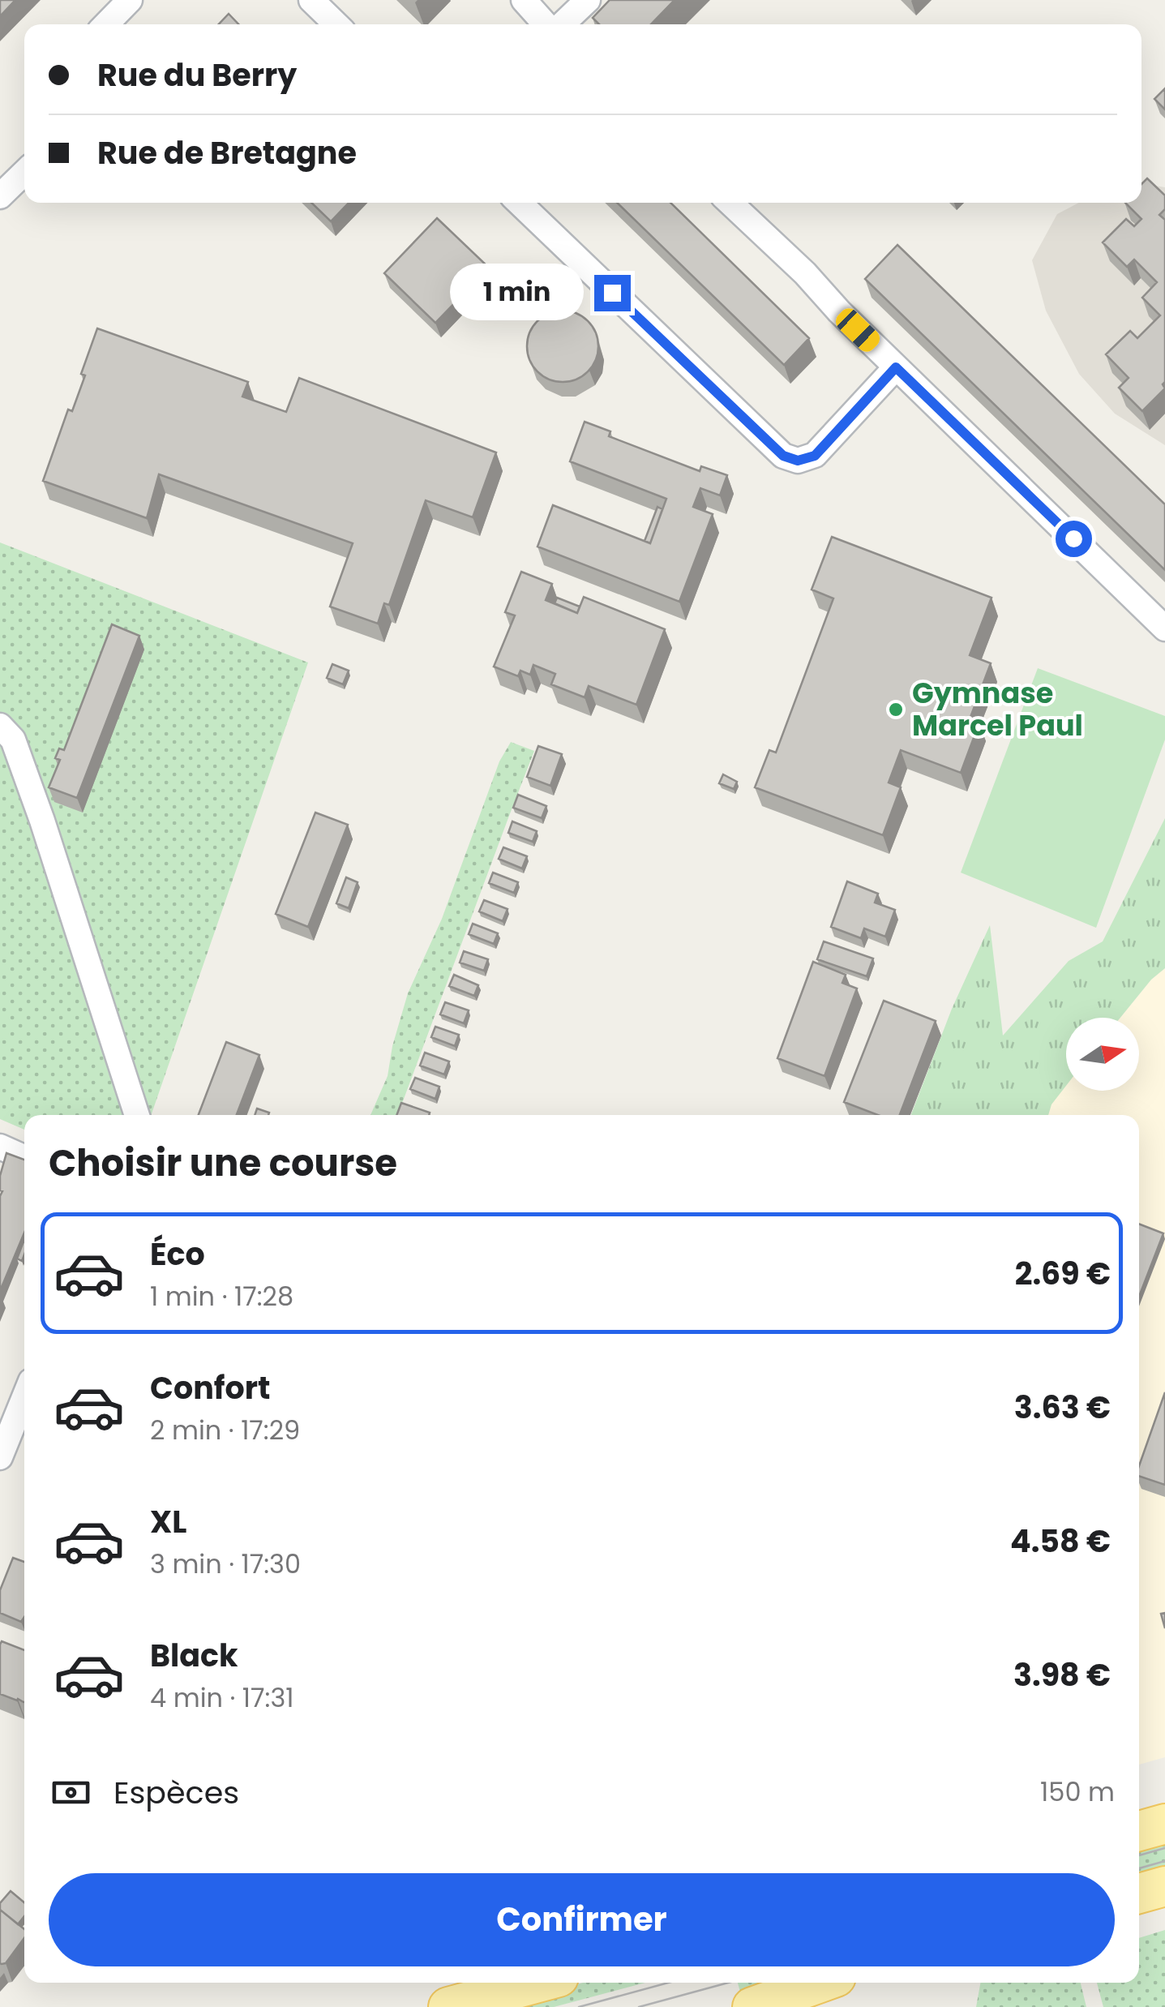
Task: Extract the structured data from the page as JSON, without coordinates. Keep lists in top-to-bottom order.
{
  "places": ["Gymnase Marcel Paul"],
  "north": "right",
  "page": {
    "banner": ["Rue du Berry", "Rue de Bretagne"],
    "bubble": "1 min",
    "heading": "Choisir une course",
    "list": [
      {
        "name": "Éco",
        "note": "1 min · 17:28",
        "value": "2.69 €"
      },
      {
        "name": "Confort",
        "note": "2 min · 17:29",
        "value": "3.63 €"
      },
      {
        "name": "XL",
        "note": "3 min · 17:30",
        "value": "4.58 €"
      },
      {
        "name": "Black",
        "note": "4 min · 17:31",
        "value": "3.98 €"
      }
    ],
    "pay": ["Espèces", "150 m"],
    "buttons": "Confirmer"
  }
}
